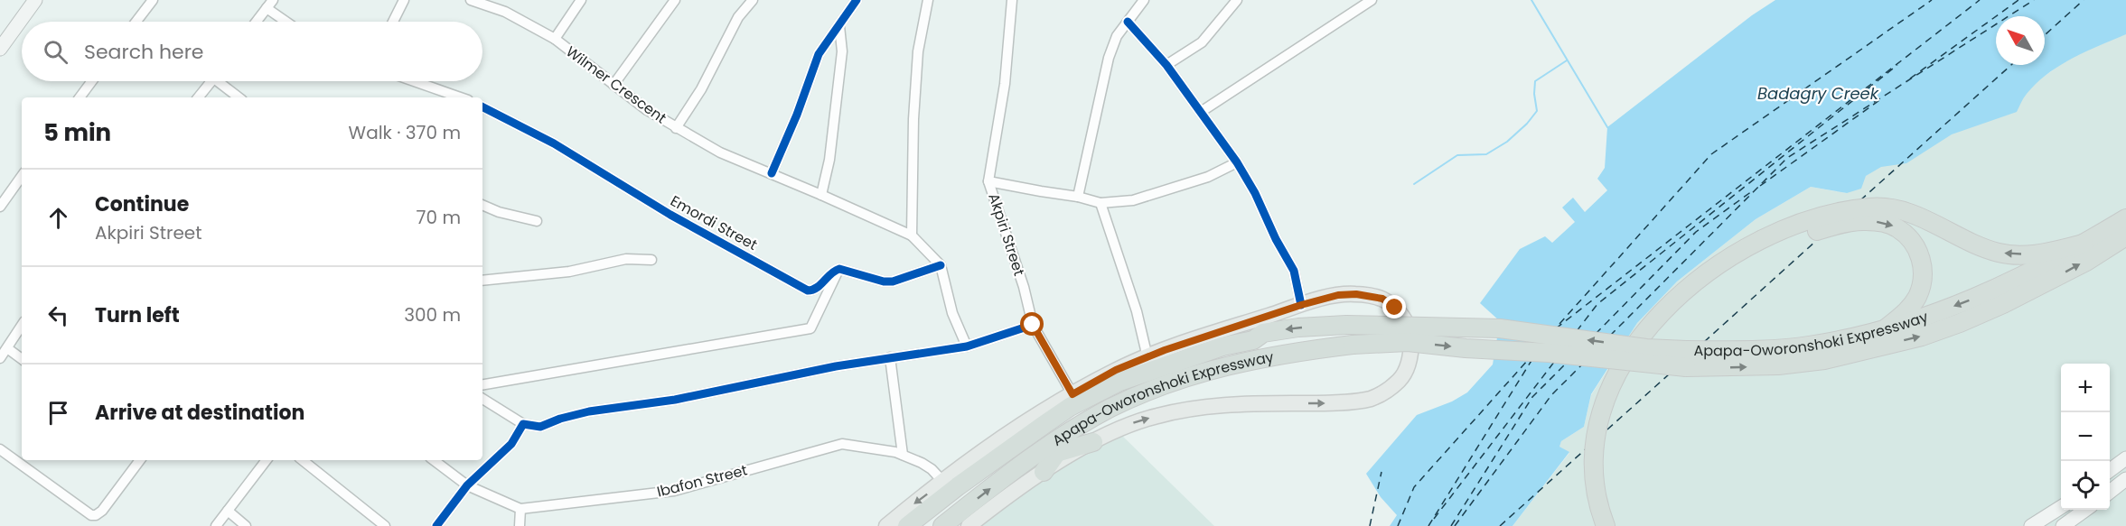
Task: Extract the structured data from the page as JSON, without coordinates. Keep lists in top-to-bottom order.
{
  "streets": {
    "highway": ["Apapa-Oworonshoki Expressway"],
    "street": [
      "Wilmer Crescent",
      "Emordi Street",
      "Akpiri Street",
      "Ibafon Street"
    ]
  },
  "crossings": [
    ["Akpiri Street", "Apapa-Oworonshoki Expressway"],
    ["Apapa-Oworonshoki Expressway", "Ibafon Street"]
  ],
  "water": ["Badagry Creek"],
  "north": "top left",
  "page": {
    "search": "Search here",
    "heading": ["5 min", "Walk · 370 m"],
    "list": [
      ["Continue", "Akpiri Street", "70 m"],
      ["Turn left", "300 m"],
      "Arrive at destination"
    ],
    "map_buttons": ["+", "−"]
  }
}
